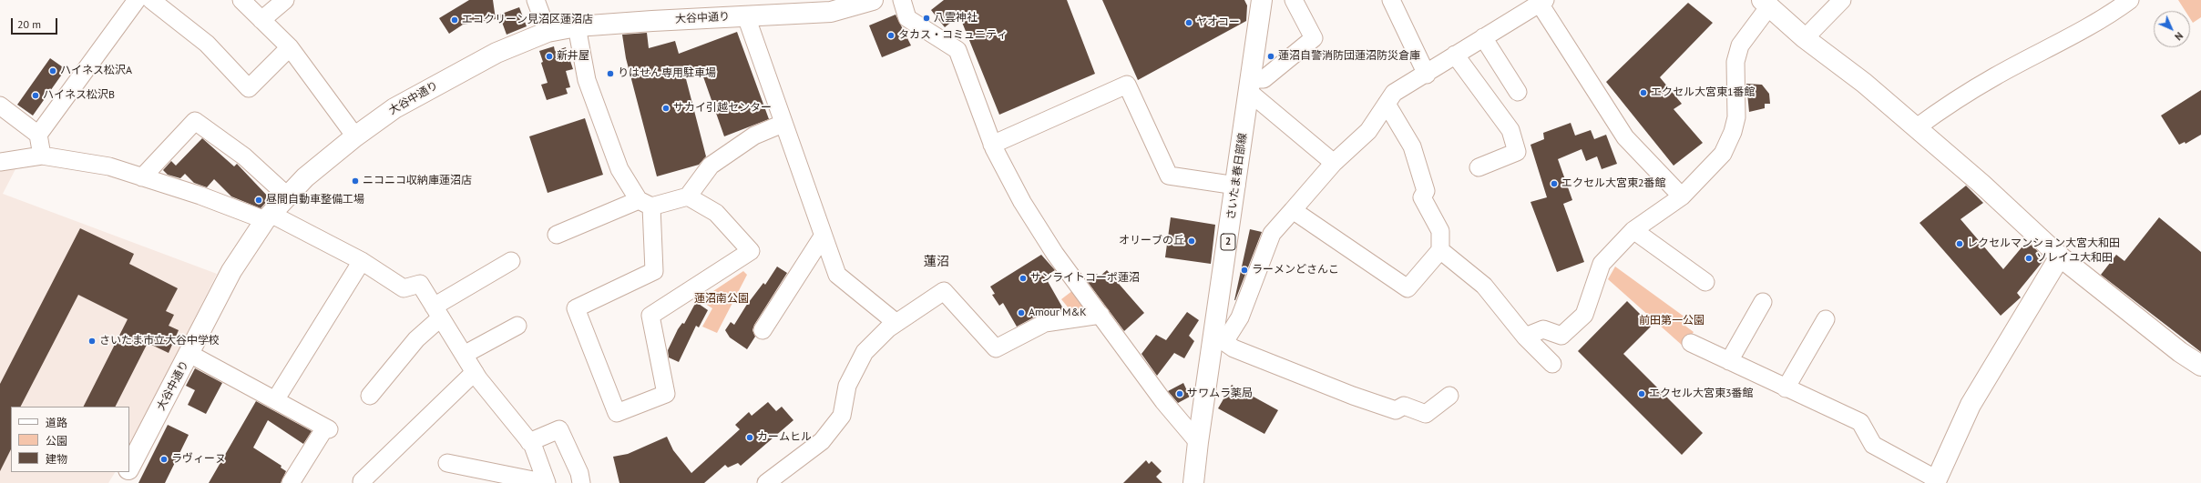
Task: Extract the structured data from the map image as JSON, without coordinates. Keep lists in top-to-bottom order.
{
  "streets": {
    "street": ["大谷中通り", "さいたま春日部線", "2"]
  },
  "districts": ["蓮沼"],
  "parks": ["蓮沼南公園", "前田第一公園"],
  "places": [
    "八雲神社",
    "エコクリーン見沼区蓮沼店",
    "ヤオコー",
    "タカス・コミュニティ",
    "新井屋",
    "蓮沼自警消防団蓮沼防災倉庫",
    "ハイネス松沢A",
    "りはせん専用駐車場",
    "エクセル大宮東1番館",
    "ハイネス松沢B",
    "サカイ引越センター",
    "ニコニコ収納庫蓮沼店",
    "エクセル大宮東2番館",
    "昼間自動車整備工場",
    "オリーブの丘",
    "レクセルマンション大宮大和田",
    "ソレイユ大和田",
    "ラーメンどさんこ",
    "サンライトコーポ蓮沼",
    "Amour M&K",
    "さいたま市立大谷中学校",
    "サワムラ薬局",
    "エクセル大宮東3番館",
    "カームヒル",
    "ラヴィーヌ"
  ],
  "legend": ["道路", "公園", "建物"],
  "scale_bar": "20 m",
  "north": "bottom right"
}
